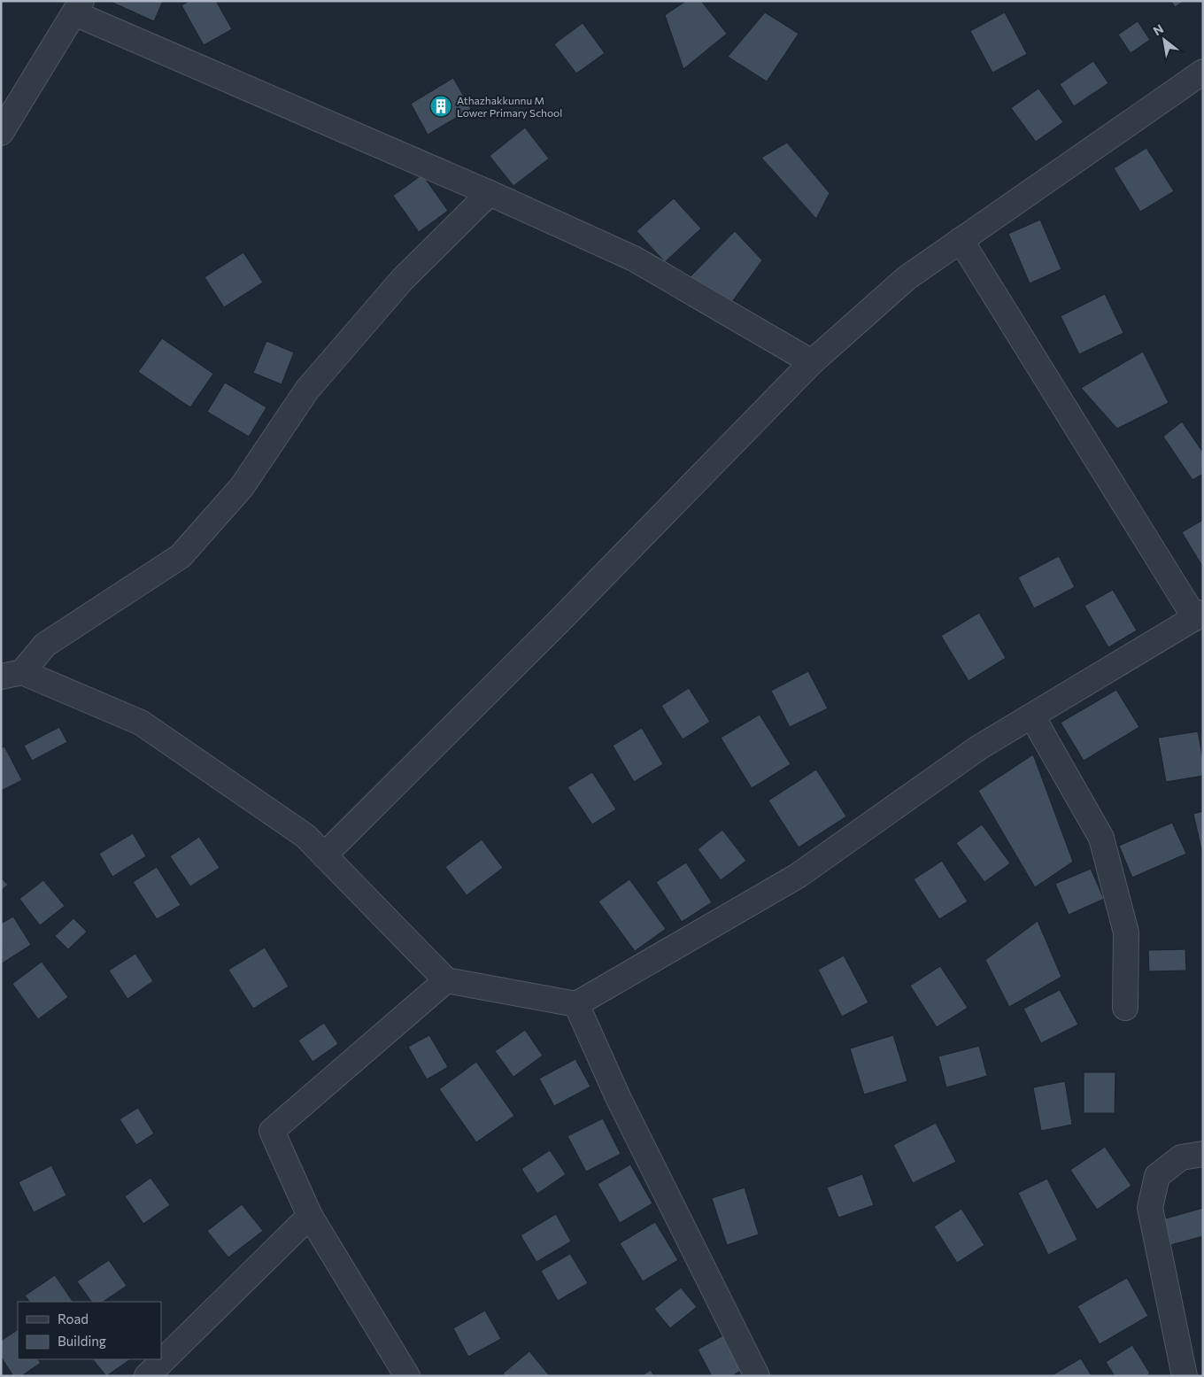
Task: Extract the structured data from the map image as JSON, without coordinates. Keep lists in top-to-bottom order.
{
  "places": {
    "building": ["Athazhakkunnu M Lower Primary School"]
  },
  "legend": ["Road", "Building"],
  "north": "top left"
}
